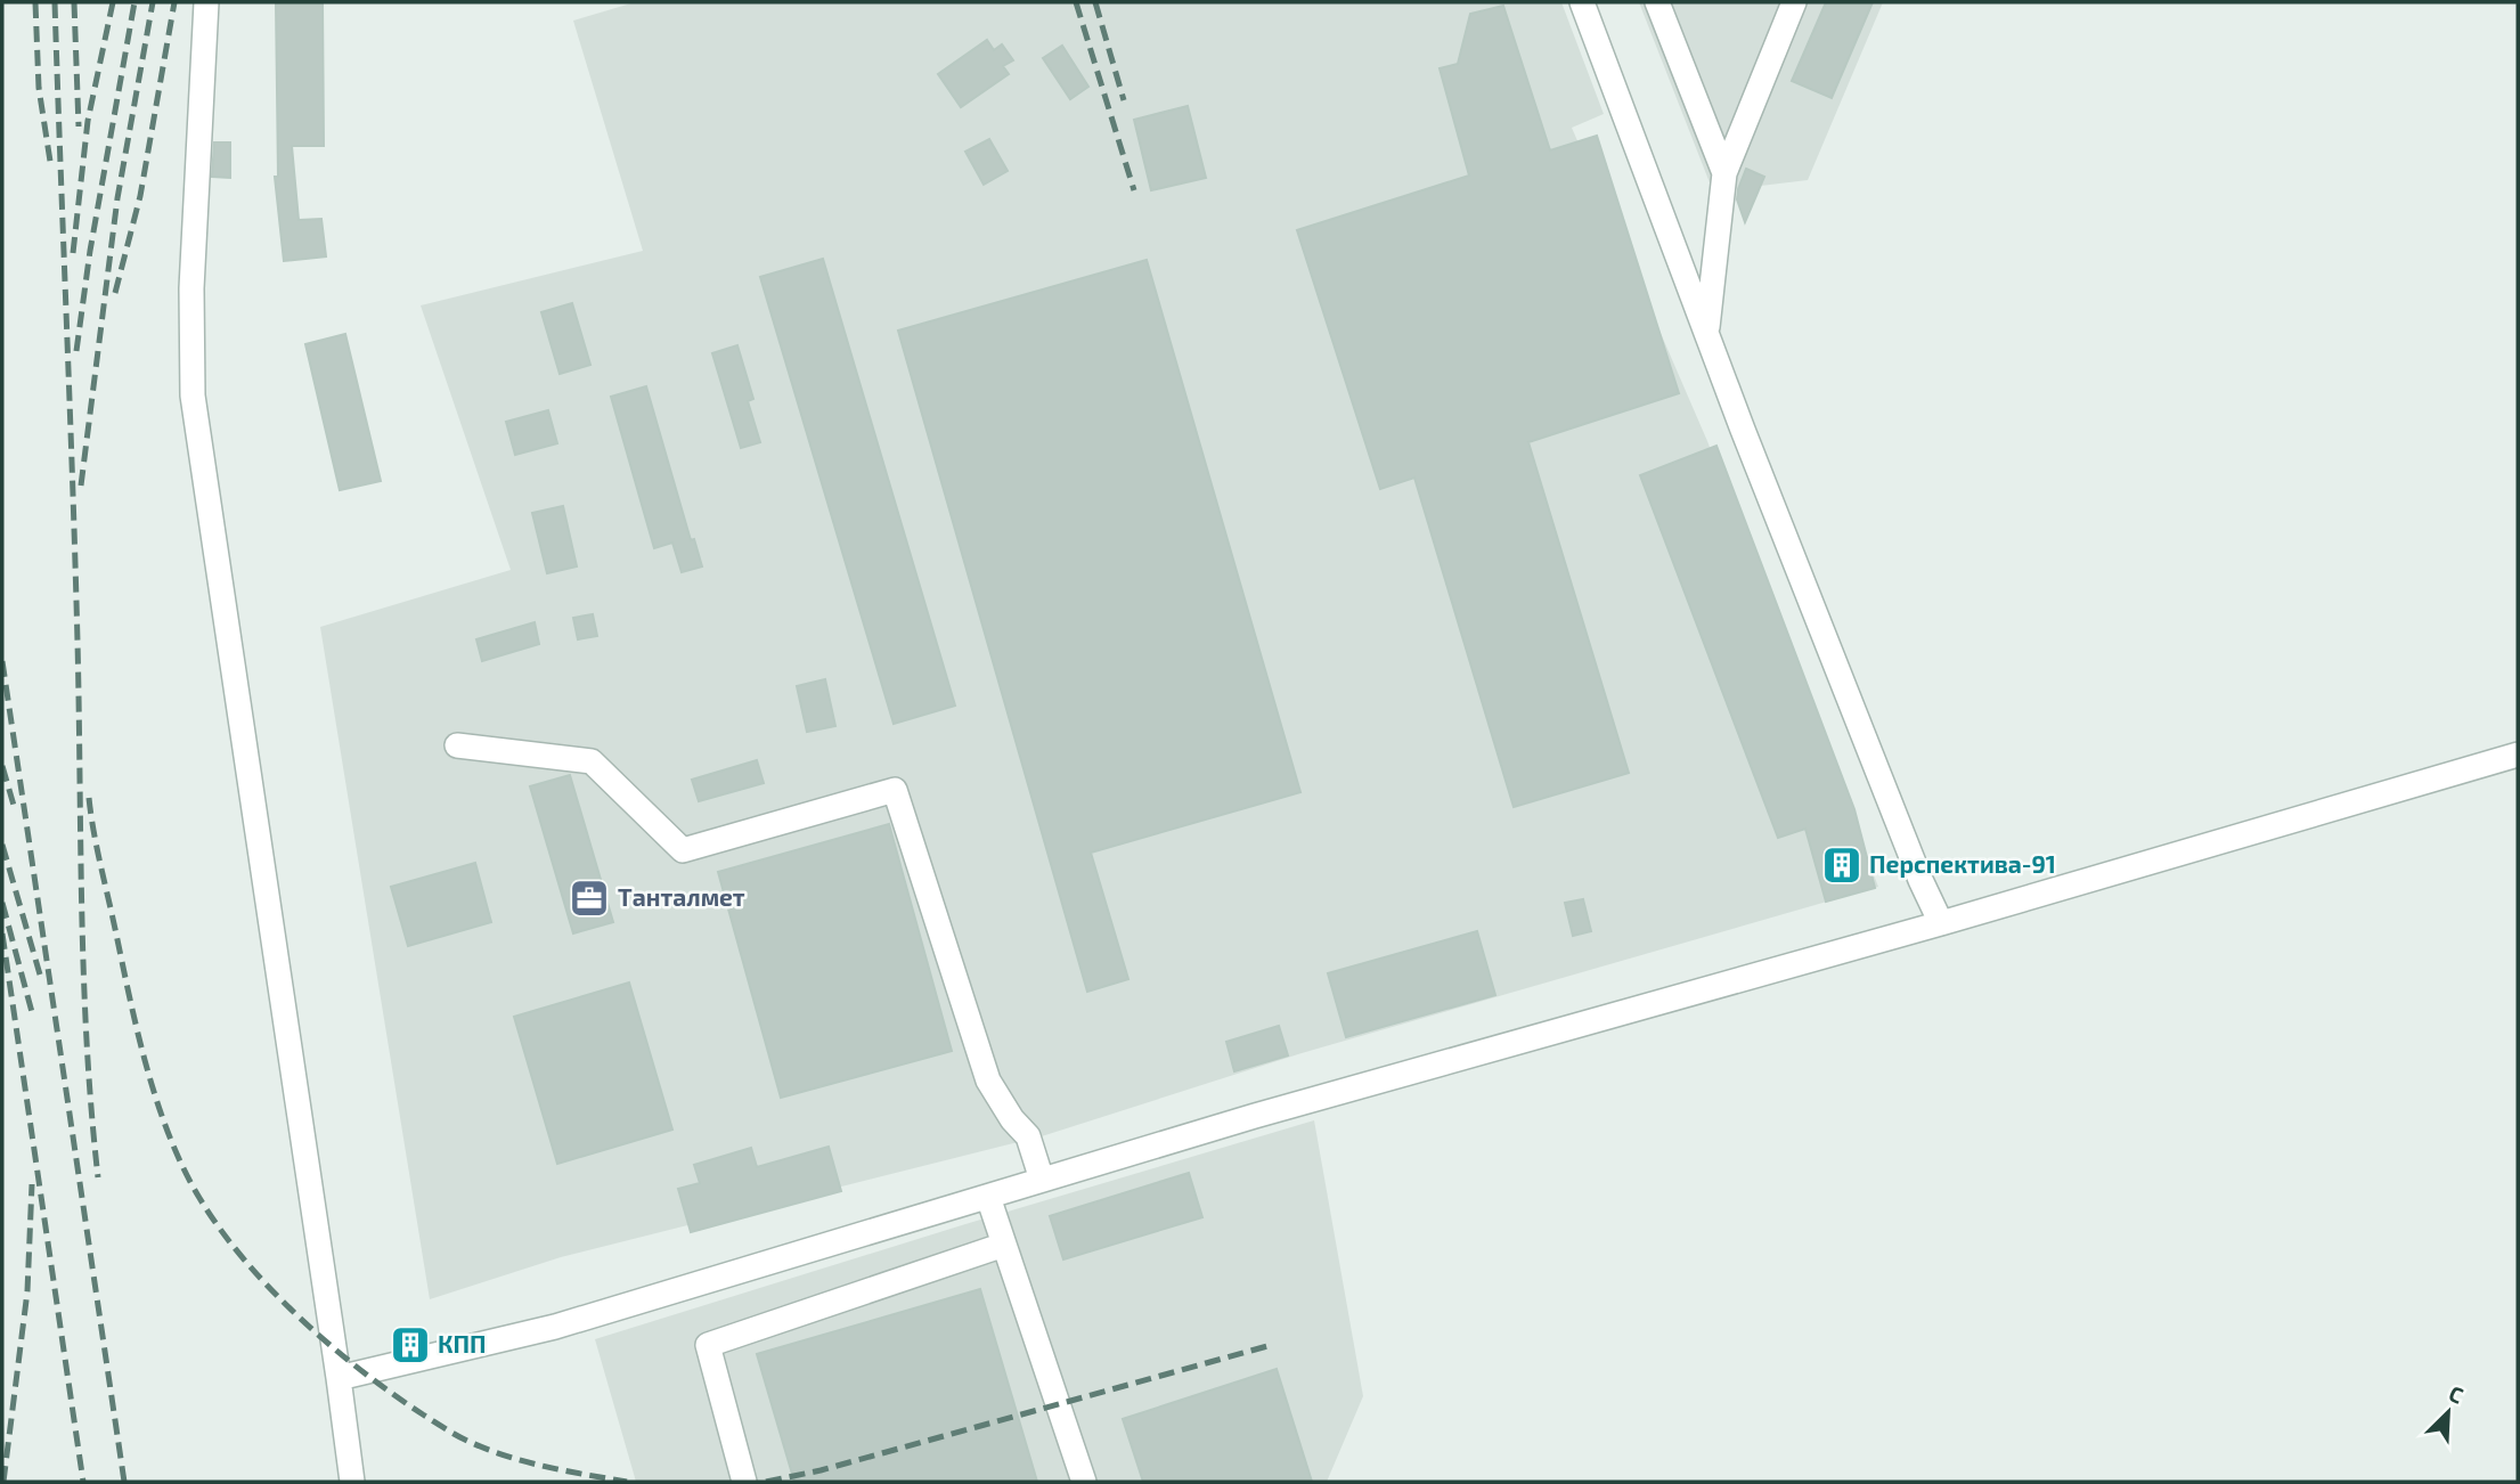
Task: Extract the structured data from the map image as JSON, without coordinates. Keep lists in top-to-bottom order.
{
  "places": {
    "building": ["Перспектива-91", "КПП"],
    "office": ["Танталмет"]
  },
  "north": "top right"
}
